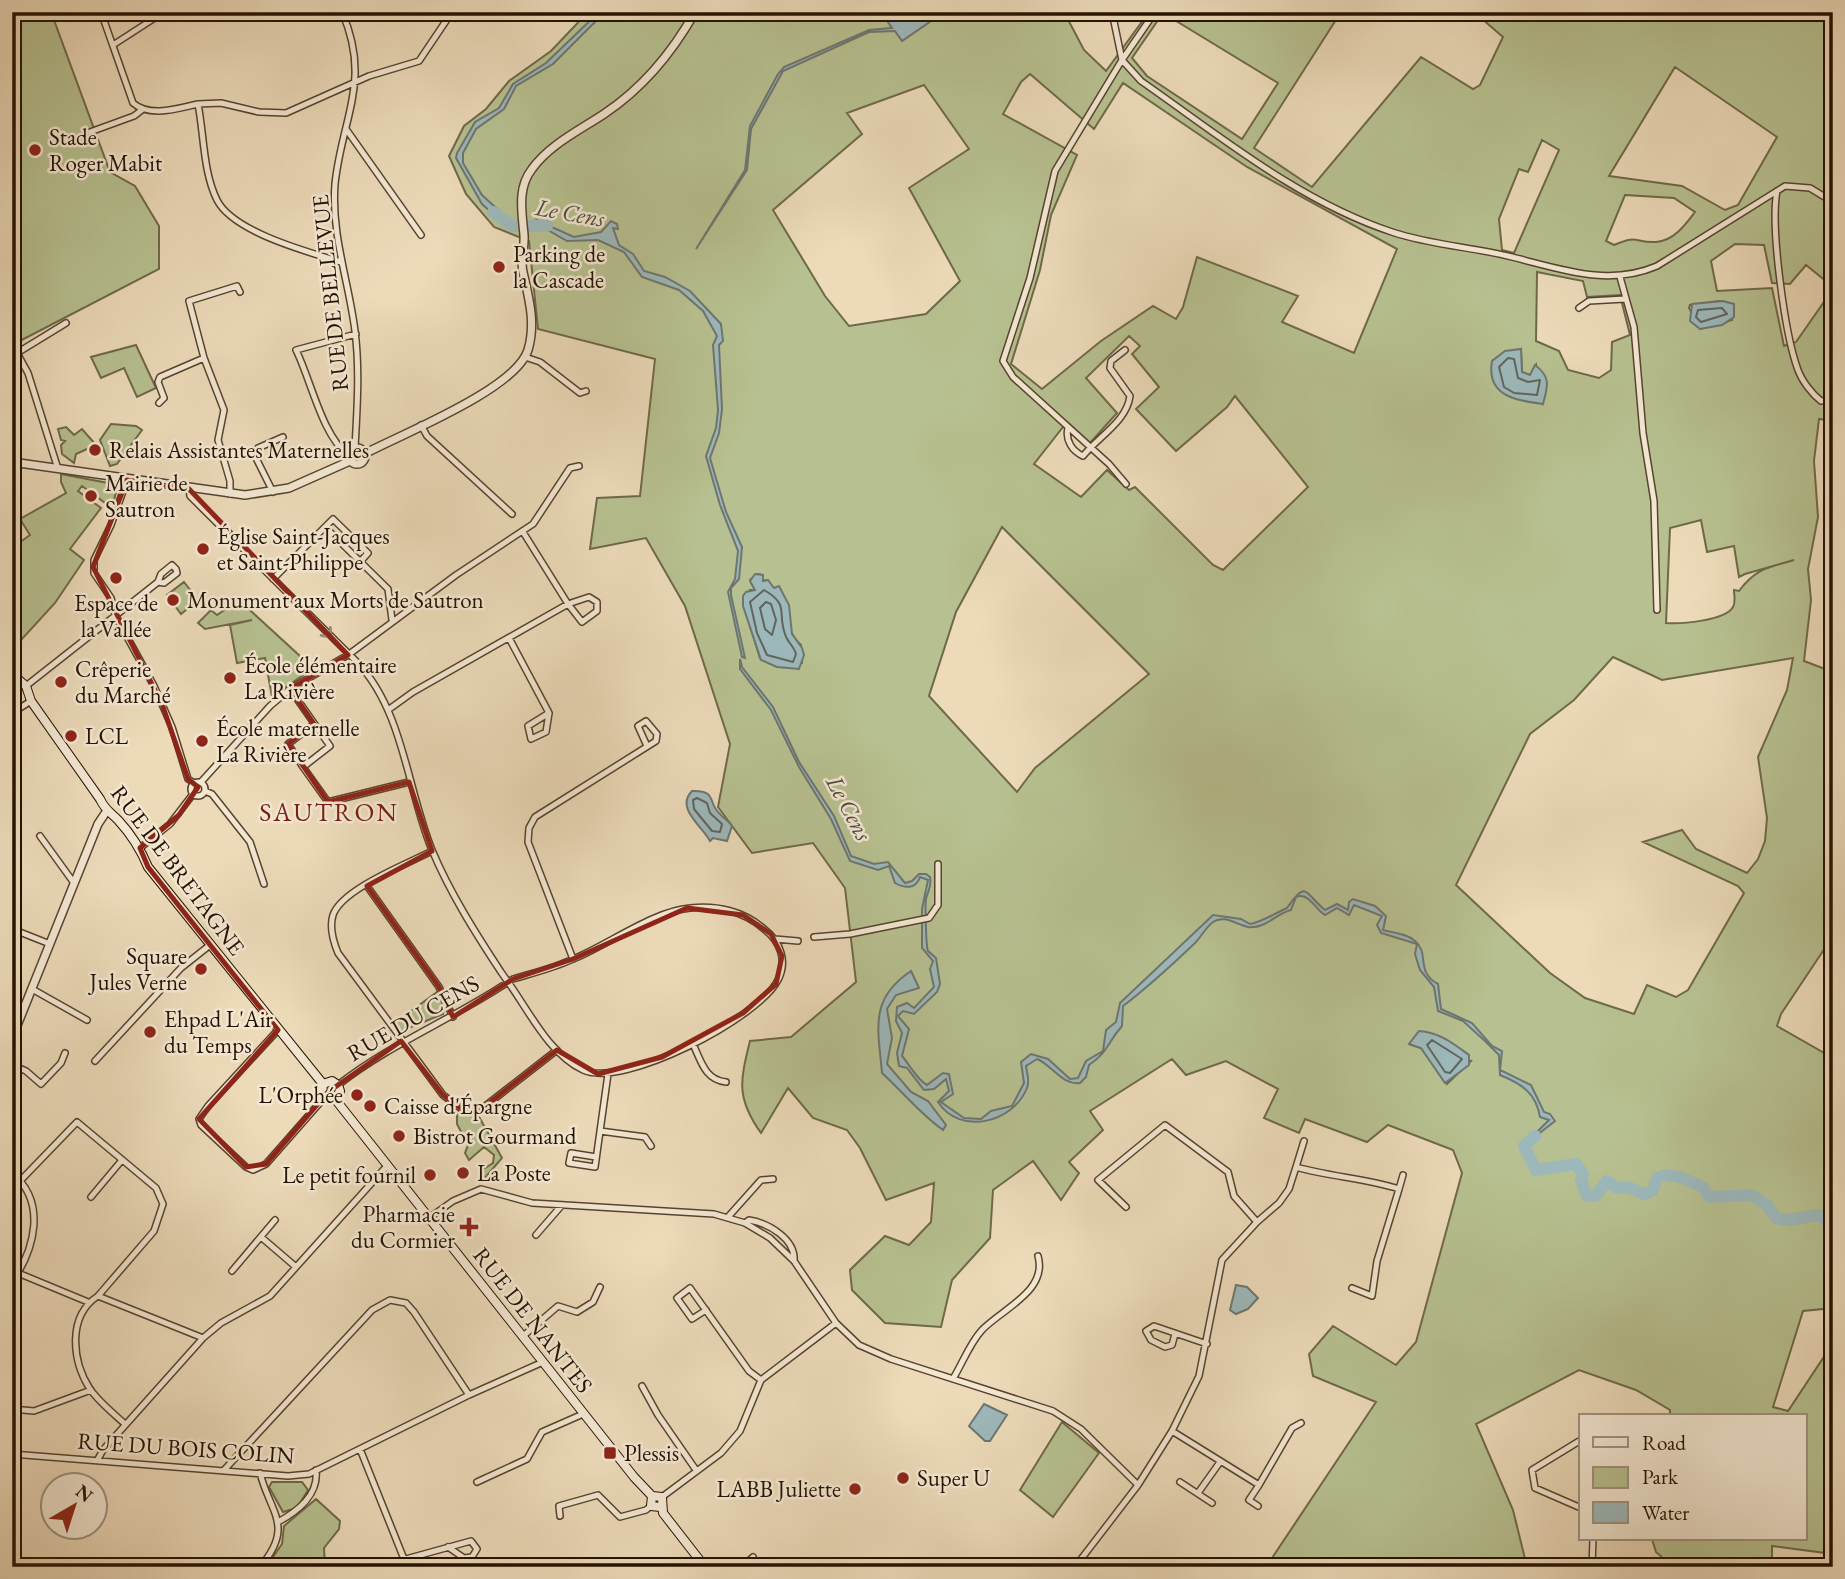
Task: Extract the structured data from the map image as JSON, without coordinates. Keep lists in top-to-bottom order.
{
  "streets": {
    "main road": ["RUE DE BRETAGNE", "RUE DE NANTES"],
    "street": ["RUE DE BELLEVUE", "RUE DU CENS", "RUE DU BOIS COLIN"]
  },
  "crossings": [
    ["RUE DE BRETAGNE", "RUE DU CENS"],
    ["RUE DE NANTES", "RUE DU BOIS COLIN"]
  ],
  "districts": ["SAUTRON"],
  "water": ["Le Cens"],
  "places": {
    "other": [
      "Stade Roger Mabit",
      "Parking de la Cascade",
      "Relais Assistantes Maternelles",
      "Mairie de Sautron",
      "Église Saint-Jacques et Saint-Philippe",
      "Espace de la Vallée",
      "Monument aux Morts de Sautron",
      "École élémentaire La Rivière",
      "Crêperie du Marché",
      "LCL",
      "École maternelle La Rivière",
      "Square Jules Verne",
      "Ehpad L'Air du Temps",
      "L'Orphée",
      "Caisse d'Épargne",
      "Bistrot Gourmand",
      "La Poste",
      "Le petit fournil",
      "Super U",
      "LABB Juliette"
    ],
    "health": ["Pharmacie du Cormier"],
    "transit": ["Plessis"]
  },
  "legend": ["Road", "Park", "Water"],
  "north": "top right"
}
